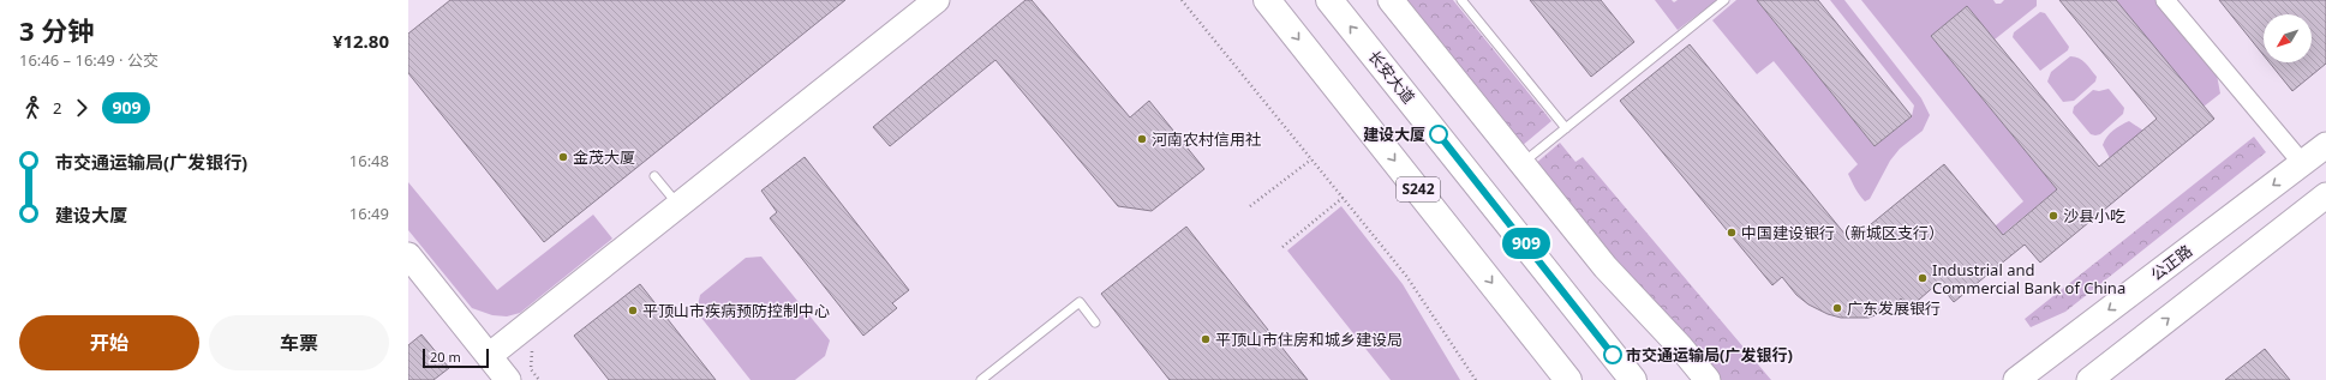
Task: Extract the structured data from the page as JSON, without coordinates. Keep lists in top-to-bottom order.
{
  "streets": {
    "main road": ["长安大道", "S242"],
    "street": ["公正路"]
  },
  "places": [
    "建设大厦",
    "河南农村信用社",
    "金茂大厦",
    "沙县小吃",
    "中国建设银行（新城区支行）",
    "Industrial and Commercial Bank of China",
    "广东发展银行",
    "平顶山市疾病预防控制中心",
    "平顶山市住房和城乡建设局",
    "市交通运输局(广发银行)"
  ],
  "lines": ["bus line 909"],
  "scale_bar": "20 m",
  "north": "bottom left",
  "page": {
    "heading": ["3 分钟", "16:46 – 16:49 · 公交", "¥12.80"],
    "on_map": "909",
    "legs": ["2", "909"],
    "list": [
      {
        "name": "市交通运输局(广发银行)",
        "value": "16:48"
      },
      {
        "name": "建设大厦",
        "value": "16:49"
      }
    ],
    "buttons": ["开始", "车票"],
    "scale": "20 m"
  }
}
